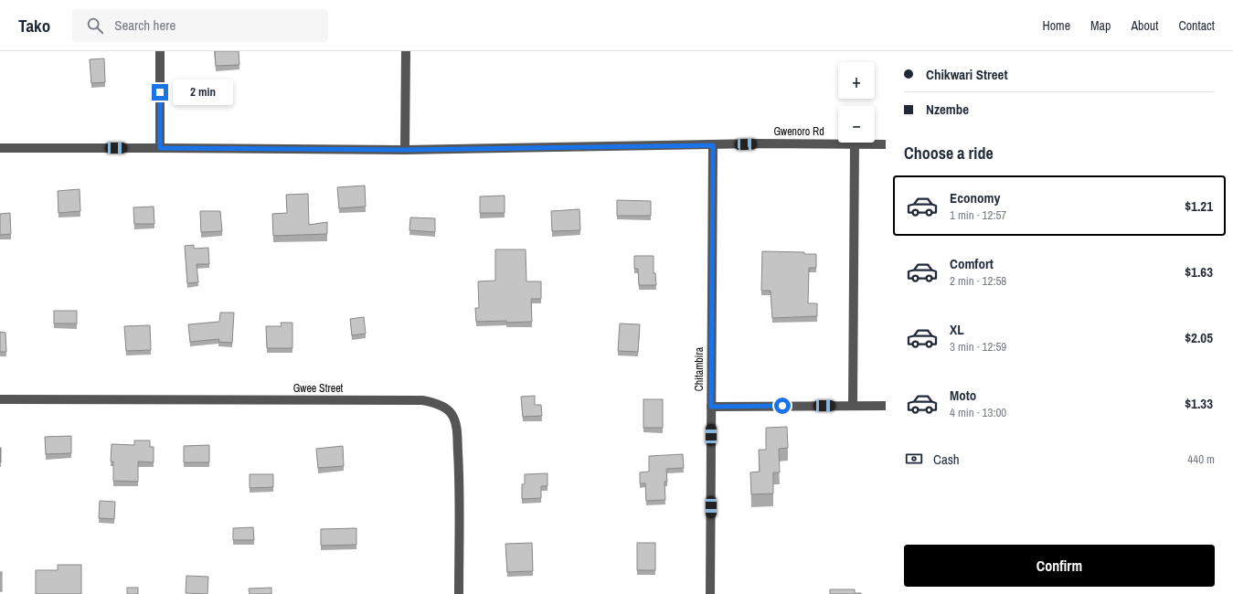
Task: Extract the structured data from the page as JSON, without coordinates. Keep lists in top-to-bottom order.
{
  "streets": {
    "street": ["Gwenoro Rd", "Chitambira", "Gwee Street"]
  },
  "crossings": [
    ["Gwenoro Rd", "Chitambira"]
  ],
  "page": {
    "header": "Tako",
    "search": "Search here",
    "nav": [
      "Home",
      "Map",
      "About",
      "Contact"
    ],
    "banner": ["Chikwari Street", "Nzembe"],
    "map_buttons": ["+", "−"],
    "bubble": "2 min",
    "heading": "Choose a ride",
    "list": [
      {
        "name": "Economy",
        "note": "1 min · 12:57",
        "value": "$1.21"
      },
      {
        "name": "Comfort",
        "note": "2 min · 12:58",
        "value": "$1.63"
      },
      {
        "name": "XL",
        "note": "3 min · 12:59",
        "value": "$2.05"
      },
      {
        "name": "Moto",
        "note": "4 min · 13:00",
        "value": "$1.33"
      }
    ],
    "pay": ["Cash", "440 m"],
    "buttons": "Confirm"
  }
}
